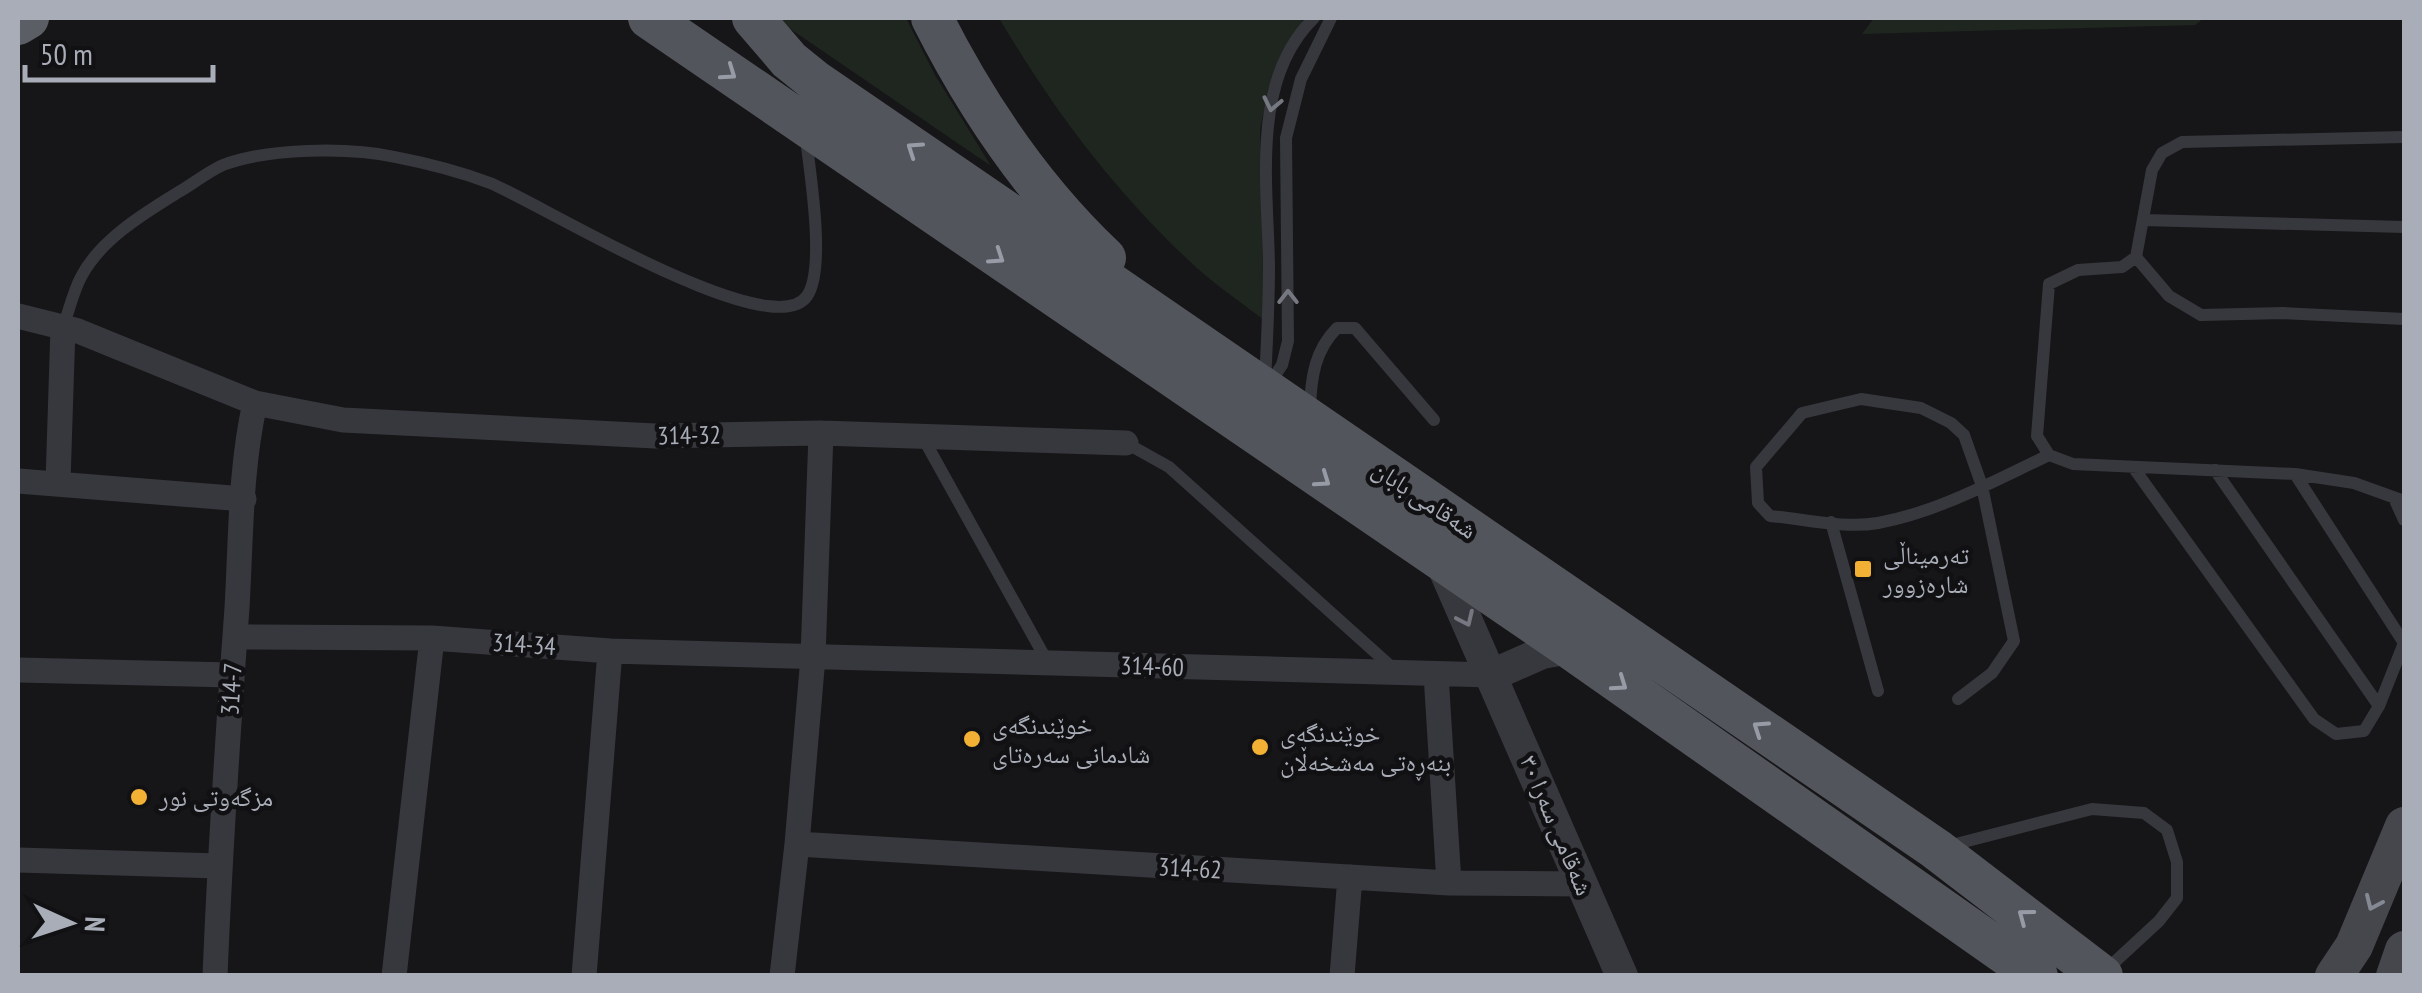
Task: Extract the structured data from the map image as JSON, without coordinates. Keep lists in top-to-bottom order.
{
  "streets": {
    "main road": ["شەقامی بابان"],
    "street": [
      "314-32",
      "314-34",
      "314-60",
      "314-7",
      "شەقامی سەرا ٣٠",
      "314-62"
    ]
  },
  "crossings": [
    ["314-32", "314-7"],
    ["314-34", "314-60"],
    ["314-34", "314-7"],
    ["314-60", "شەقامی سەرا ٣٠"],
    ["شەقامی سەرا ٣٠", "314-62"]
  ],
  "places": {
    "transit": ["تەرمیناڵی شارەزوور"],
    "other": ["خوێندنگەی شادمانی سەرەتای", "خوێندنگەی بنەڕەتی مەشخەڵان", "مزگەوتی نور"]
  },
  "scale_bar": "50 m",
  "north": "right"
}
